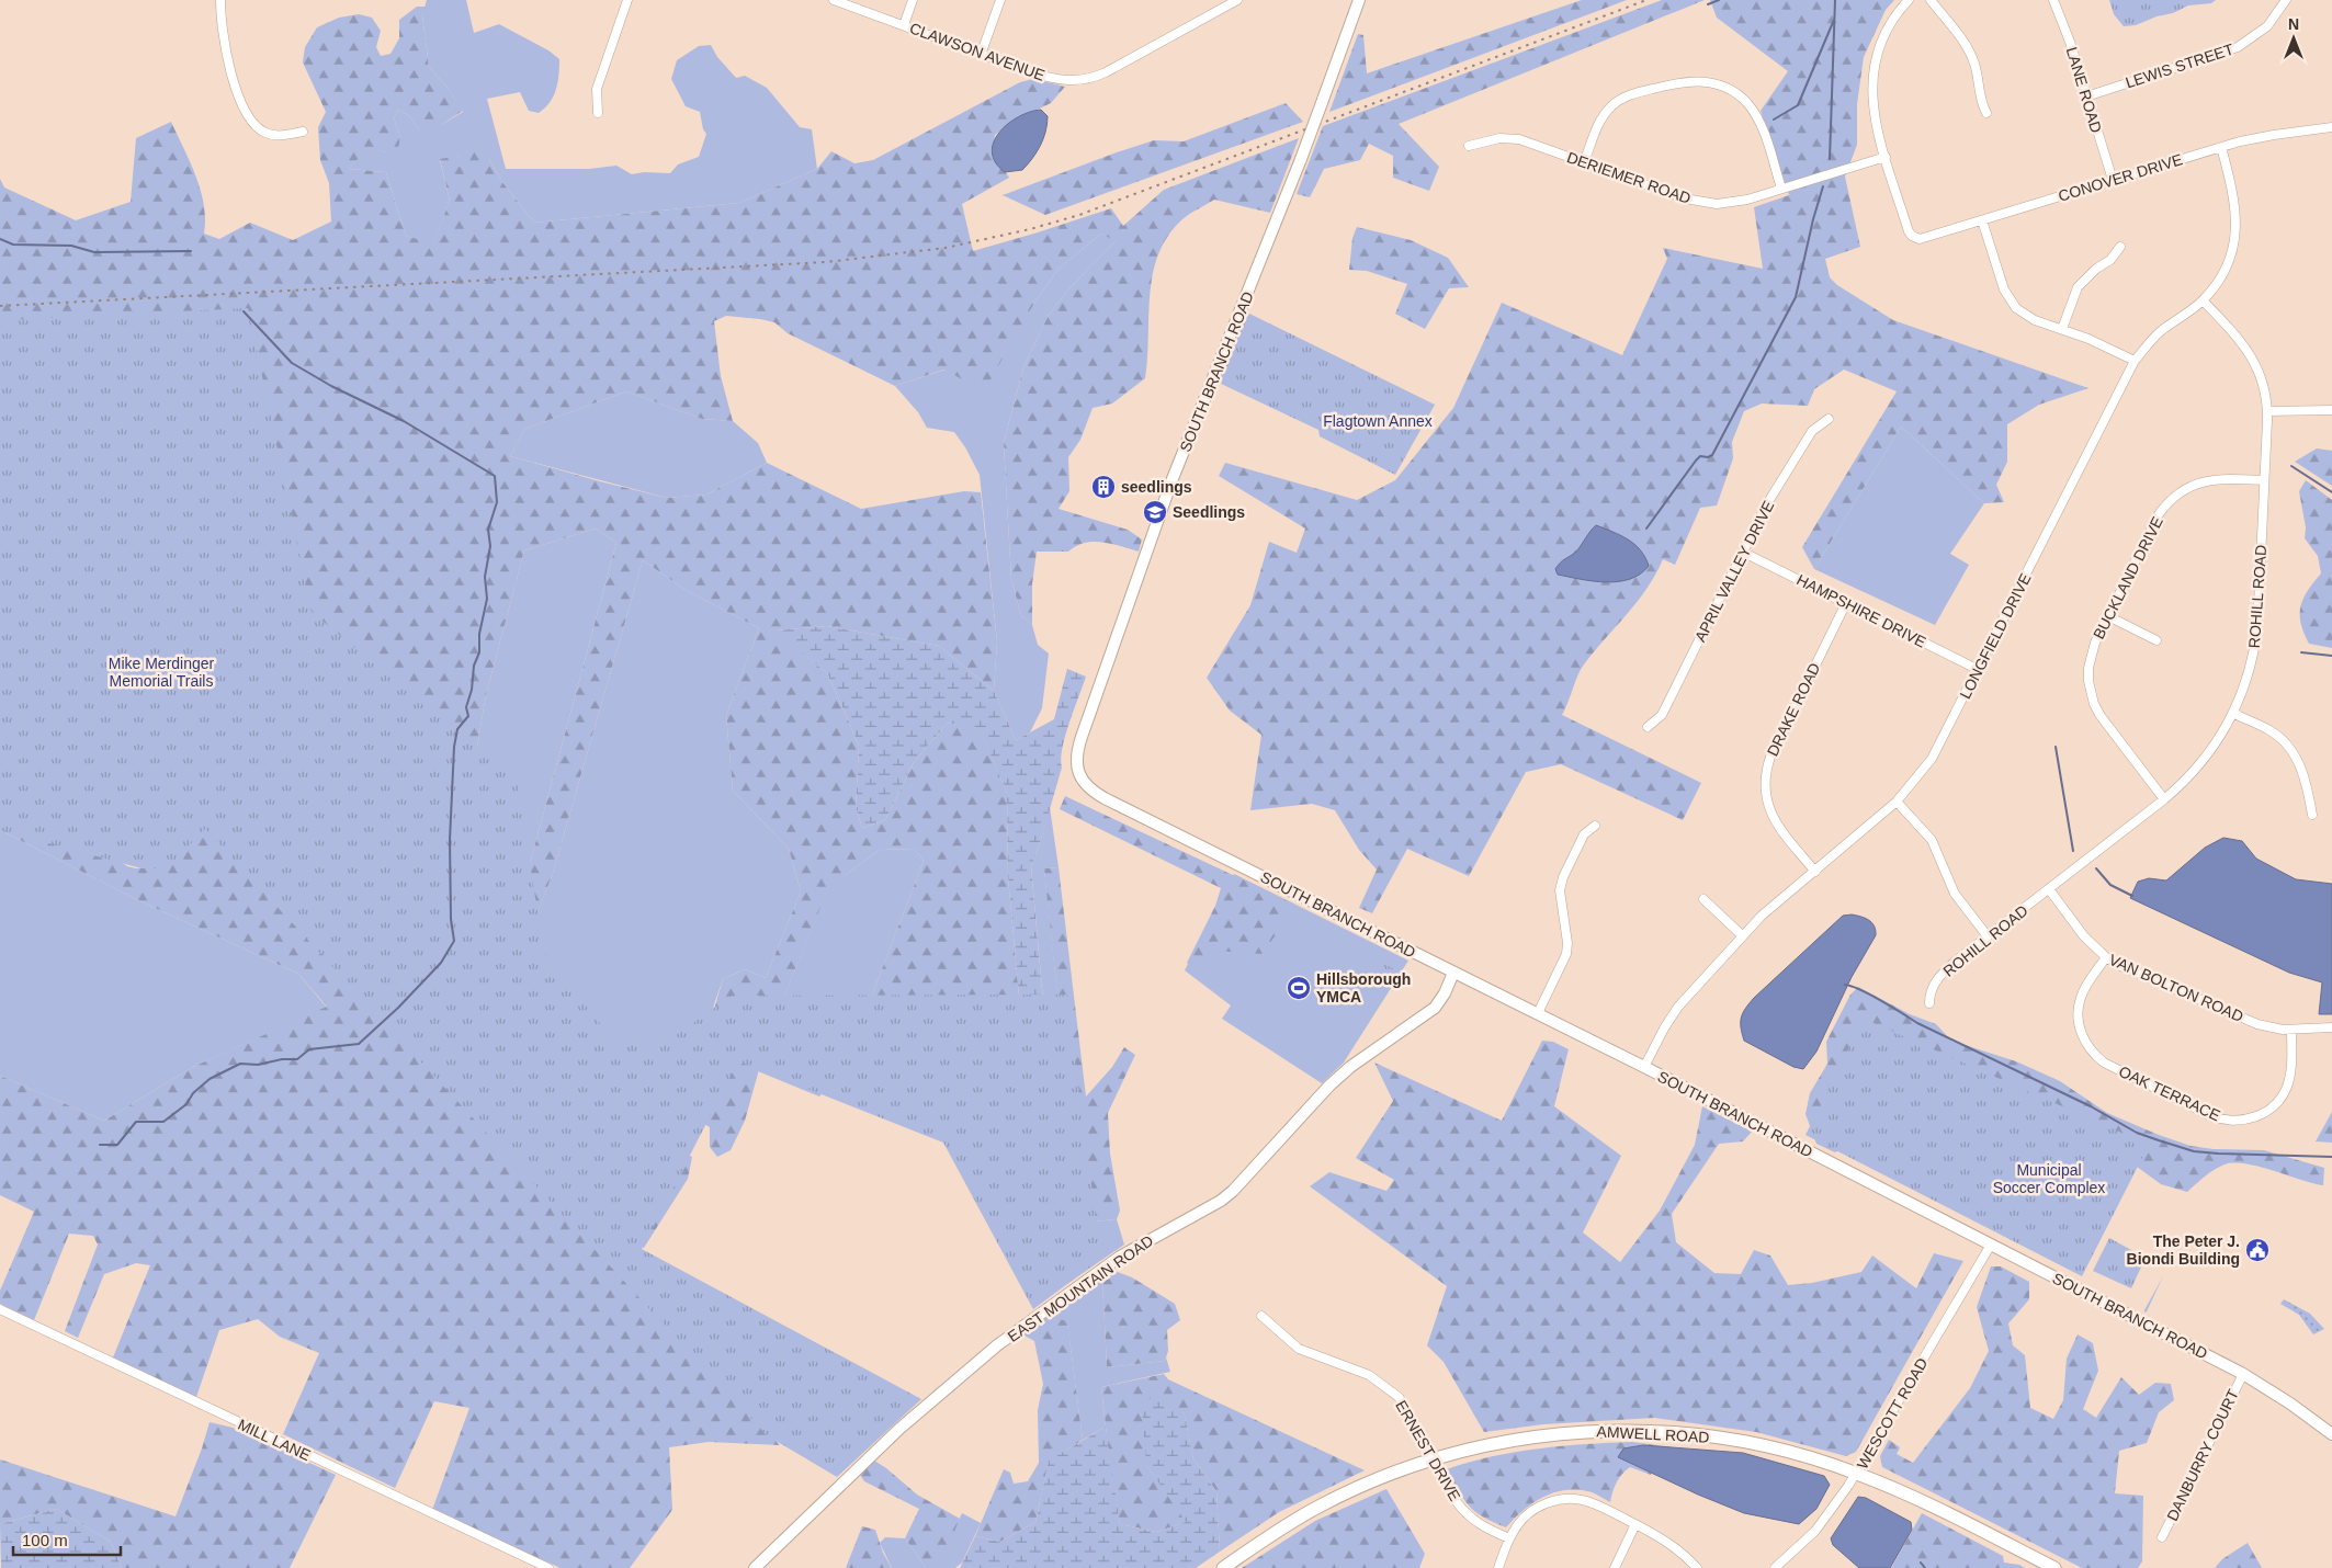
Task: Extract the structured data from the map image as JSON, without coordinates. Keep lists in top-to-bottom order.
{
  "streets": {
    "main road": ["AMWELL ROAD"],
    "street": [
      "CLAWSON AVENUE",
      "LEWIS STREET",
      "LANE ROAD",
      "DERIEMER ROAD",
      "CONOVER DRIVE",
      "SOUTH BRANCH ROAD",
      "APRIL VALLEY DRIVE",
      "BUCKLAND DRIVE",
      "ROHILL ROAD",
      "HAMPSHIRE DRIVE",
      "LONGFIELD DRIVE",
      "DRAKE ROAD",
      "VAN BOLTON ROAD",
      "OAK TERRACE",
      "EAST MOUNTAIN ROAD",
      "WESCOTT ROAD",
      "MILL LANE",
      "ERNEST DRIVE",
      "DANBURRY COURT"
    ]
  },
  "crossings": [
    ["LEWIS STREET", "LANE ROAD"],
    ["LANE ROAD", "CONOVER DRIVE"],
    ["DERIEMER ROAD", "CONOVER DRIVE"],
    ["CONOVER DRIVE", "LONGFIELD DRIVE"],
    ["SOUTH BRANCH ROAD", "LONGFIELD DRIVE"],
    ["SOUTH BRANCH ROAD", "EAST MOUNTAIN ROAD"],
    ["SOUTH BRANCH ROAD", "WESCOTT ROAD"],
    ["SOUTH BRANCH ROAD", "DANBURRY COURT"],
    ["APRIL VALLEY DRIVE", "HAMPSHIRE DRIVE"],
    ["BUCKLAND DRIVE", "ROHILL ROAD"],
    ["ROHILL ROAD", "LONGFIELD DRIVE"],
    ["ROHILL ROAD", "VAN BOLTON ROAD"],
    ["HAMPSHIRE DRIVE", "LONGFIELD DRIVE"],
    ["HAMPSHIRE DRIVE", "DRAKE ROAD"],
    ["LONGFIELD DRIVE", "DRAKE ROAD"],
    ["VAN BOLTON ROAD", "OAK TERRACE"],
    ["WESCOTT ROAD", "AMWELL ROAD"],
    ["AMWELL ROAD", "ERNEST DRIVE"]
  ],
  "parks": ["Flagtown Annex", "Mike Merdinger Memorial Trails", "Municipal Soccer Complex"],
  "places": {
    "building": ["seedlings"],
    "school or university": ["Seedlings"],
    "sports": ["Hillsborough YMCA"],
    "public building": ["The Peter J. Biondi Building"]
  },
  "scale_bar": "100 m",
  "north": "top"
}
